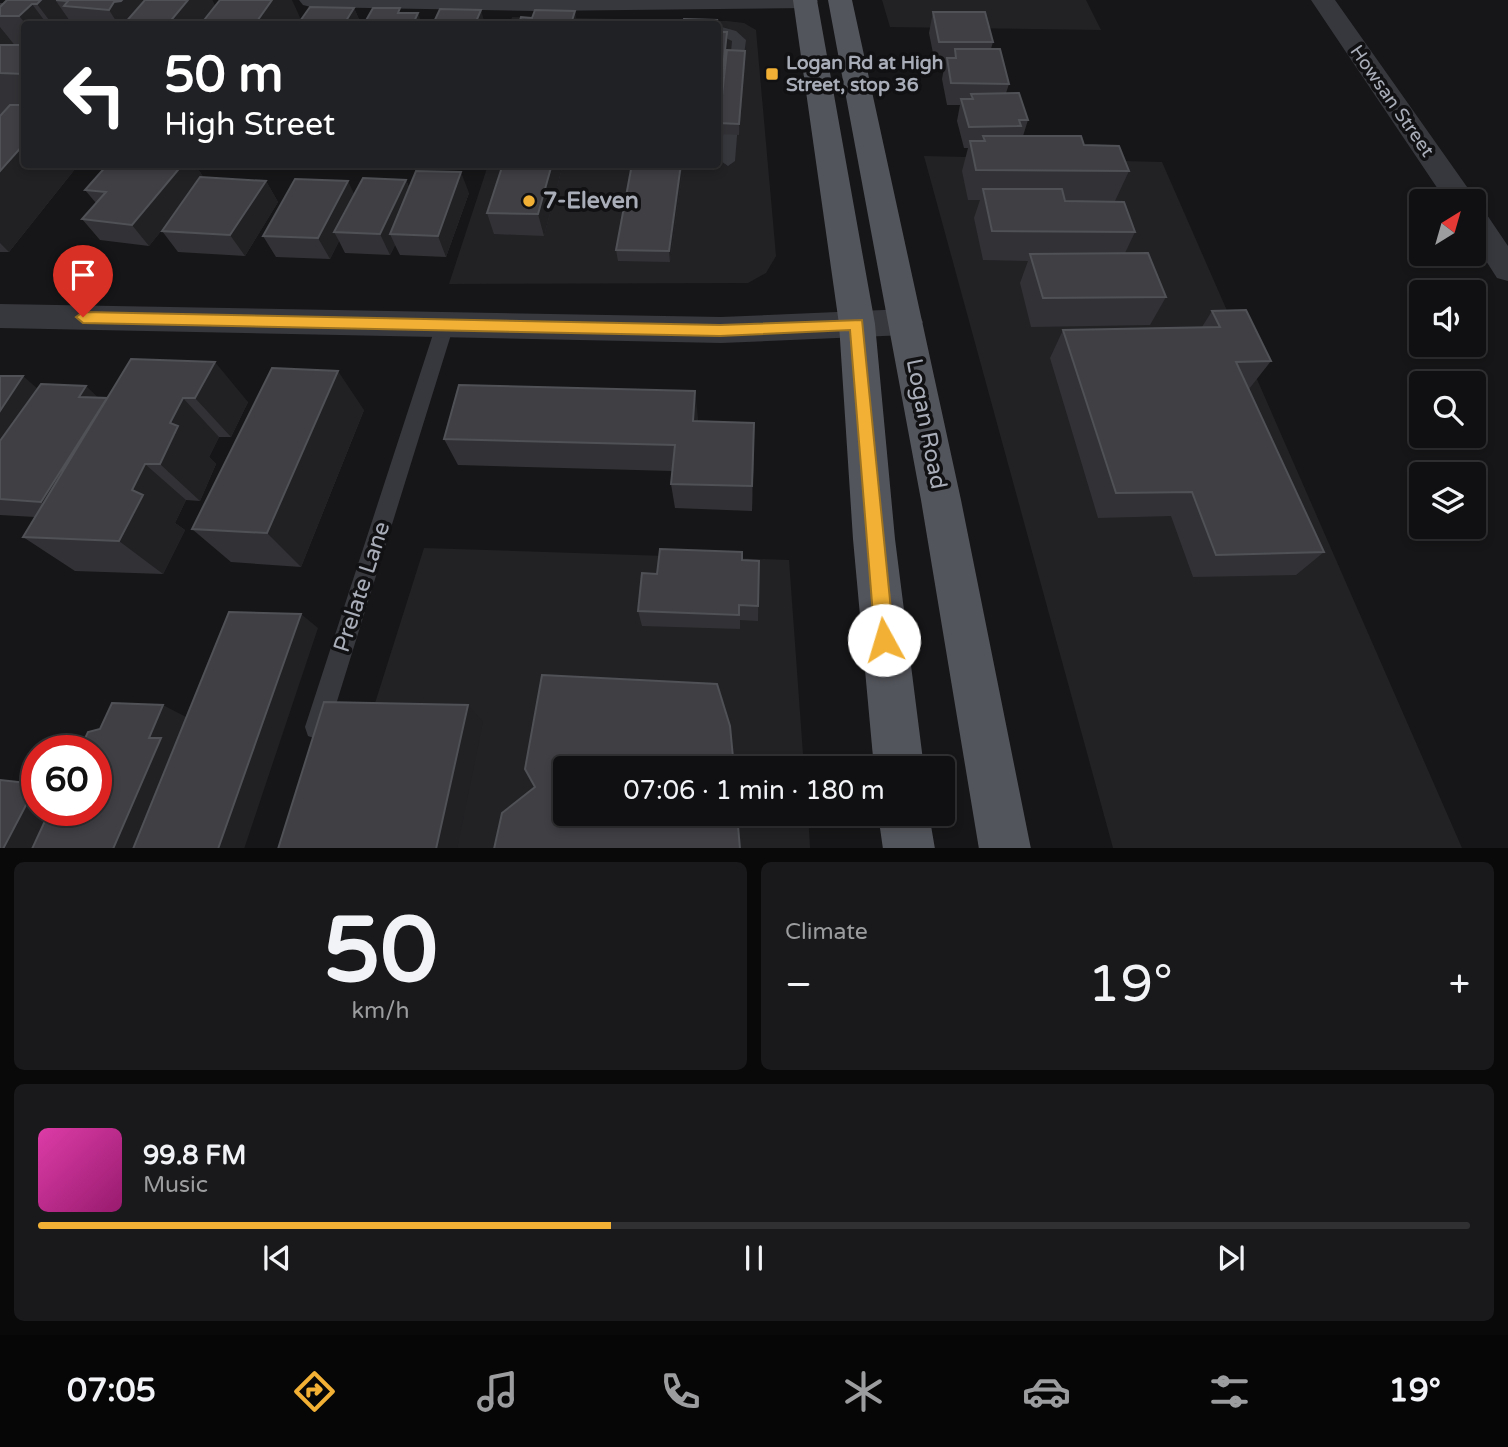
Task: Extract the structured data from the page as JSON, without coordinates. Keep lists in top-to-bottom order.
{
  "streets": {
    "main road": ["Logan Road"],
    "street": ["Howsan Street"],
    "lane": ["Prelate Lane"]
  },
  "places": {
    "transit": ["Logan Rd at High Street, stop 36"],
    "other": ["7-Eleven"]
  },
  "north": "top right",
  "page": {
    "turn": ["50 m", "High Street"],
    "limit": "60",
    "trip": "07:06 · 1 min · 180 m",
    "tile": [
      ["50", "km/h"],
      "Climate"
    ],
    "heat": ["−", "19°", "+"],
    "song": ["99.8 FM", "Music"],
    "tabs": ["07:05", "19°"]
  }
}
